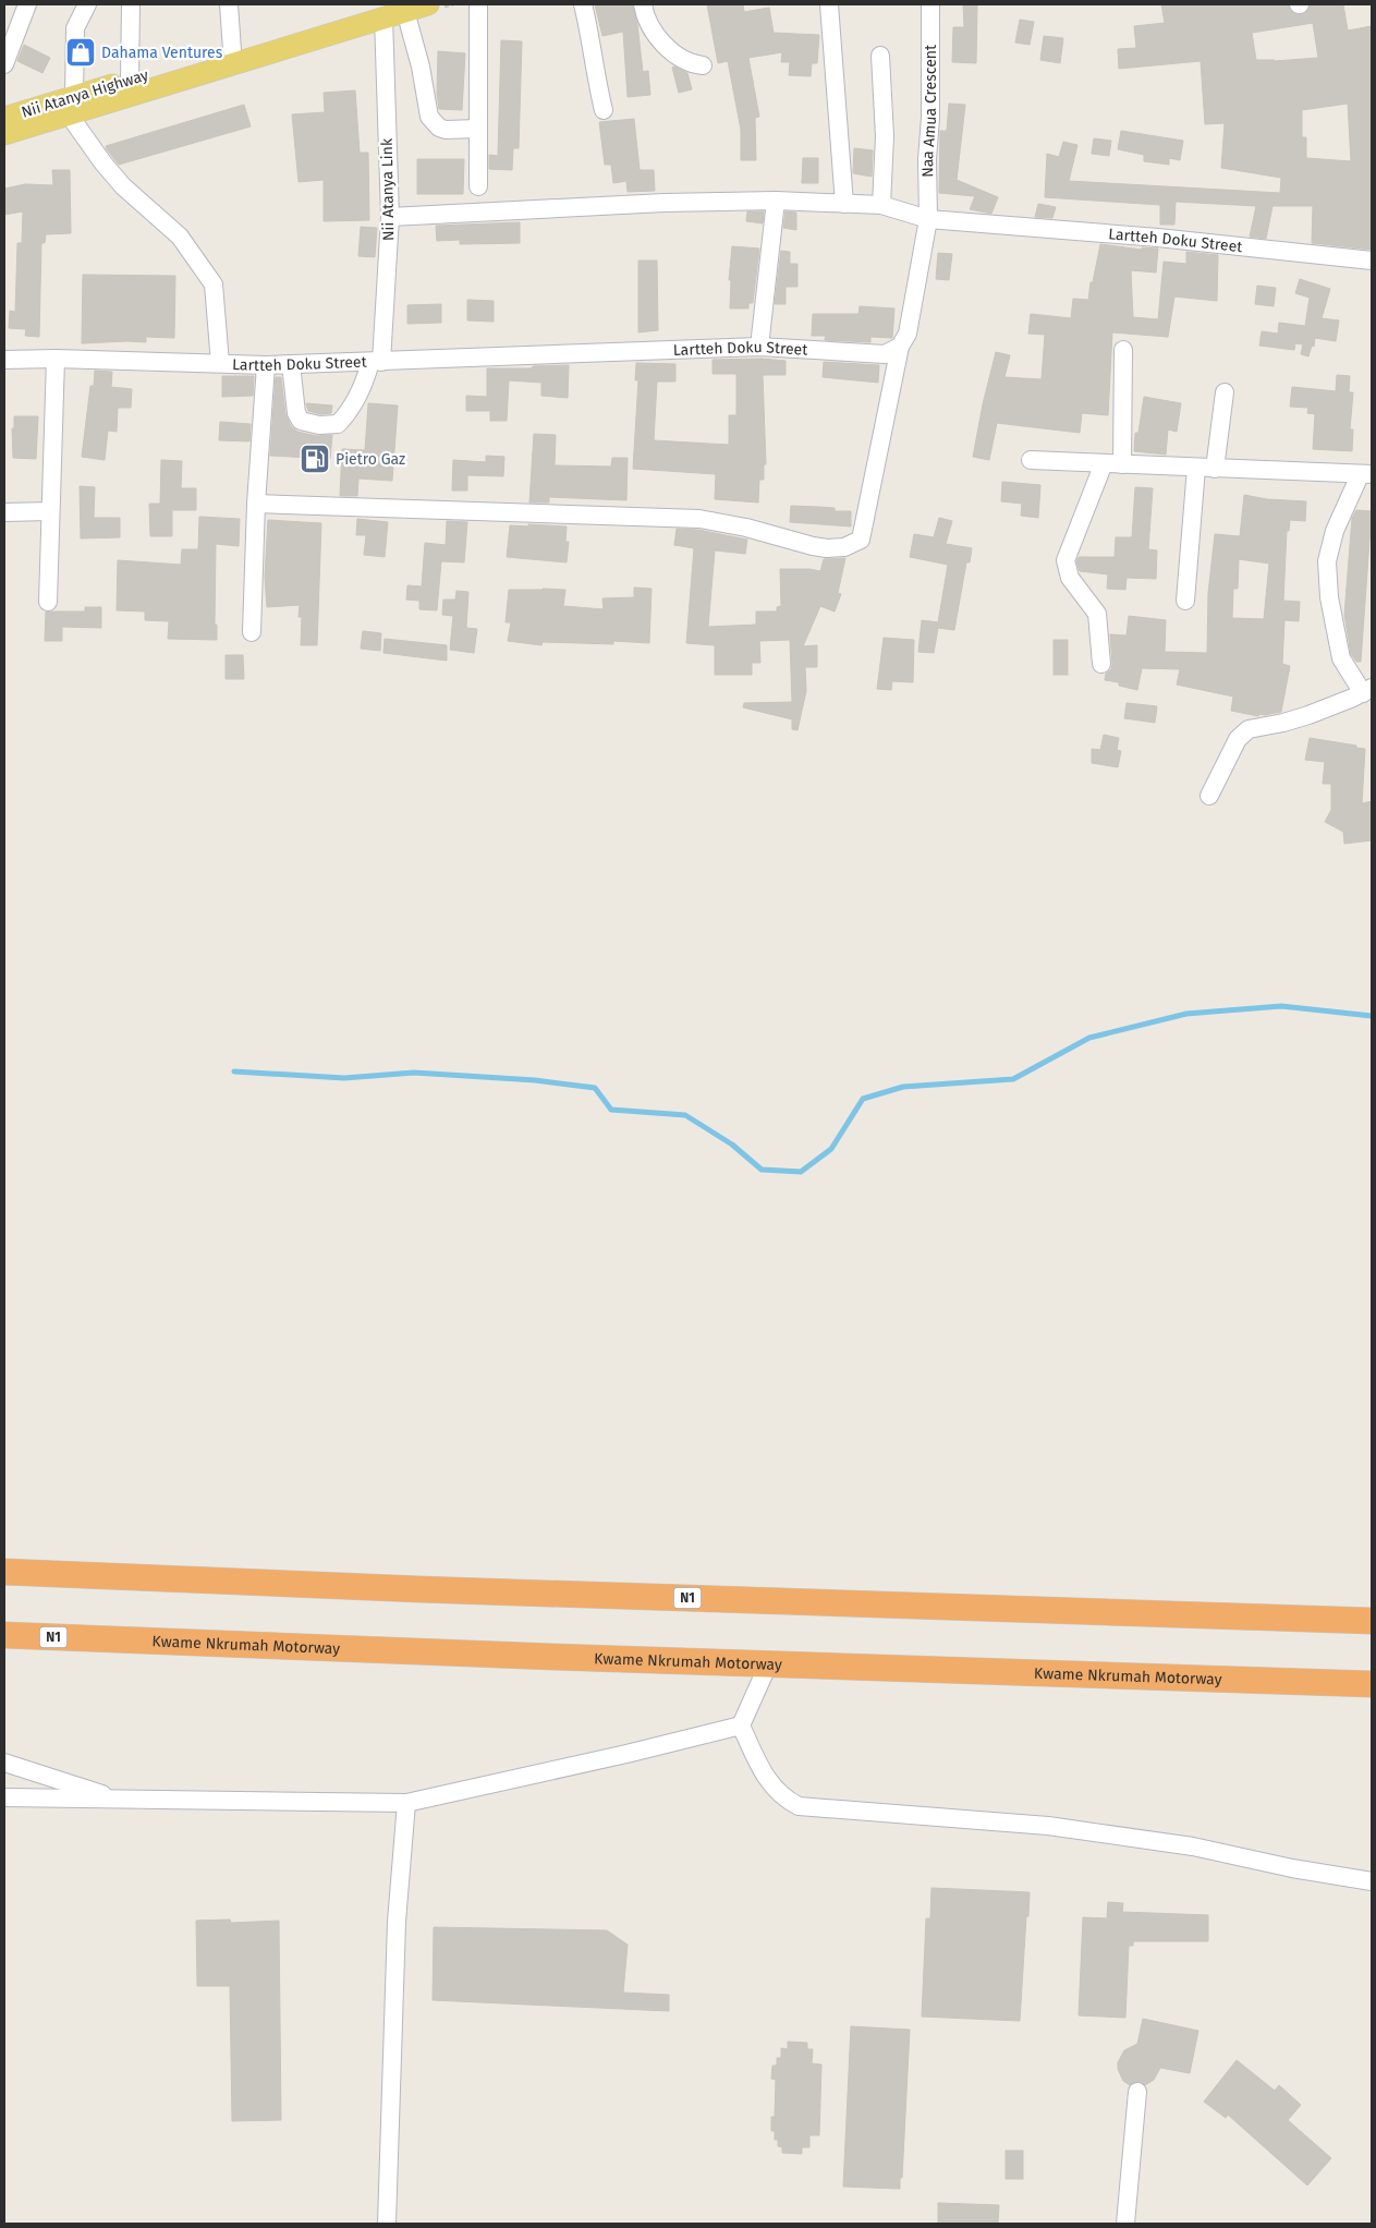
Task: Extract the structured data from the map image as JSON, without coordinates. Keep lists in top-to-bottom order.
{
  "streets": {
    "highway": ["N1", "Kwame Nkrumah Motorway"],
    "main road": ["Nii Atanya Highway"],
    "street": ["Naa Amua Crescent", "Nii Atanya Link", "Lartteh Doku Street"]
  },
  "crossings": [
    ["Nii Atanya Highway", "Nii Atanya Link"],
    ["Naa Amua Crescent", "Lartteh Doku Street"],
    ["Nii Atanya Link", "Lartteh Doku Street"]
  ],
  "places": {
    "shop": ["Dahama Ventures"],
    "fuel station": ["Pietro Gaz"]
  }
}
